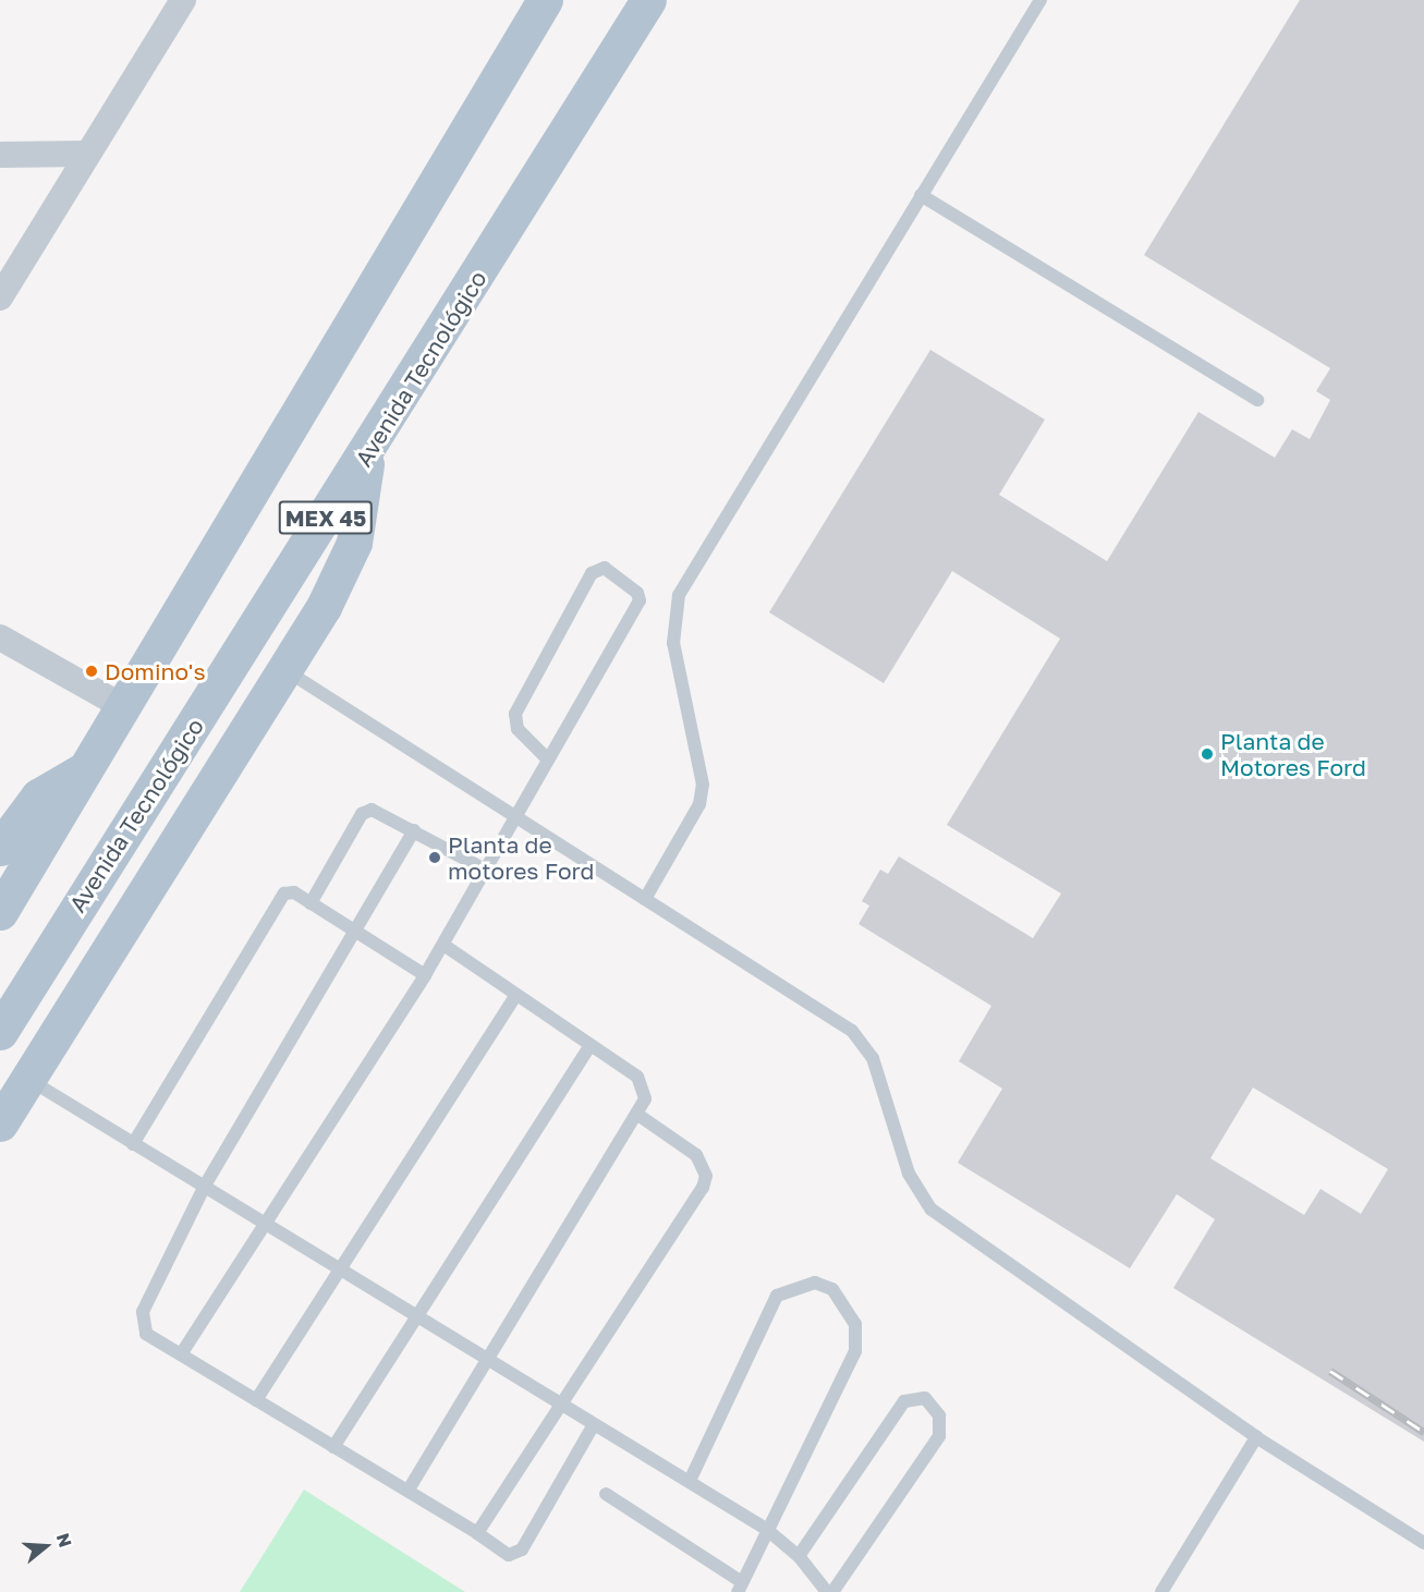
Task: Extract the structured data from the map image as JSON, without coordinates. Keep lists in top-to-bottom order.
{
  "streets": {
    "main road": ["Avenida Tecnológico", "MEX 45"]
  },
  "places": ["Domino's", "Planta de Motores Ford", "Planta de motores Ford"],
  "north": "right"
}
